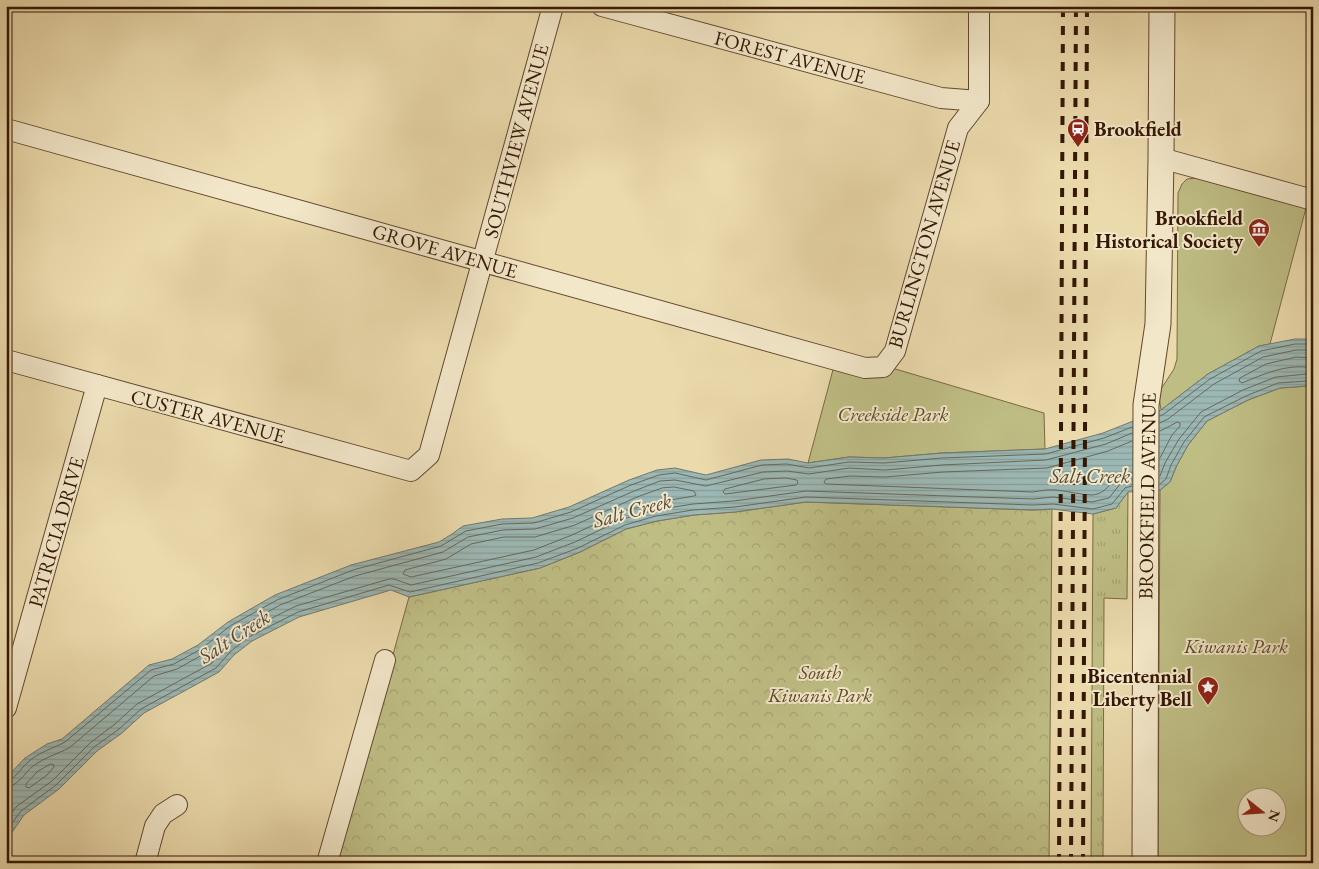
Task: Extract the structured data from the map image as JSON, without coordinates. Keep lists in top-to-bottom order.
{
  "streets": {
    "street": [
      "FOREST AVENUE",
      "SOUTHVIEW AVENUE",
      "BURLINGTON AVENUE",
      "GROVE AVENUE",
      "CUSTER AVENUE",
      "BROOKFIELD AVENUE",
      "PATRICIA DRIVE"
    ]
  },
  "crossings": [
    ["FOREST AVENUE", "BURLINGTON AVENUE"],
    ["SOUTHVIEW AVENUE", "GROVE AVENUE"],
    ["SOUTHVIEW AVENUE", "CUSTER AVENUE"],
    ["BURLINGTON AVENUE", "GROVE AVENUE"],
    ["CUSTER AVENUE", "PATRICIA DRIVE"]
  ],
  "water": ["Salt Creek"],
  "parks": ["Creekside Park", "Kiwanis Park", "South Kiwanis Park"],
  "places": {
    "station": ["Brookfield"],
    "museum": ["Brookfield Historical Society"],
    "place": ["Bicentennial Liberty Bell"]
  },
  "north": "right"
}
